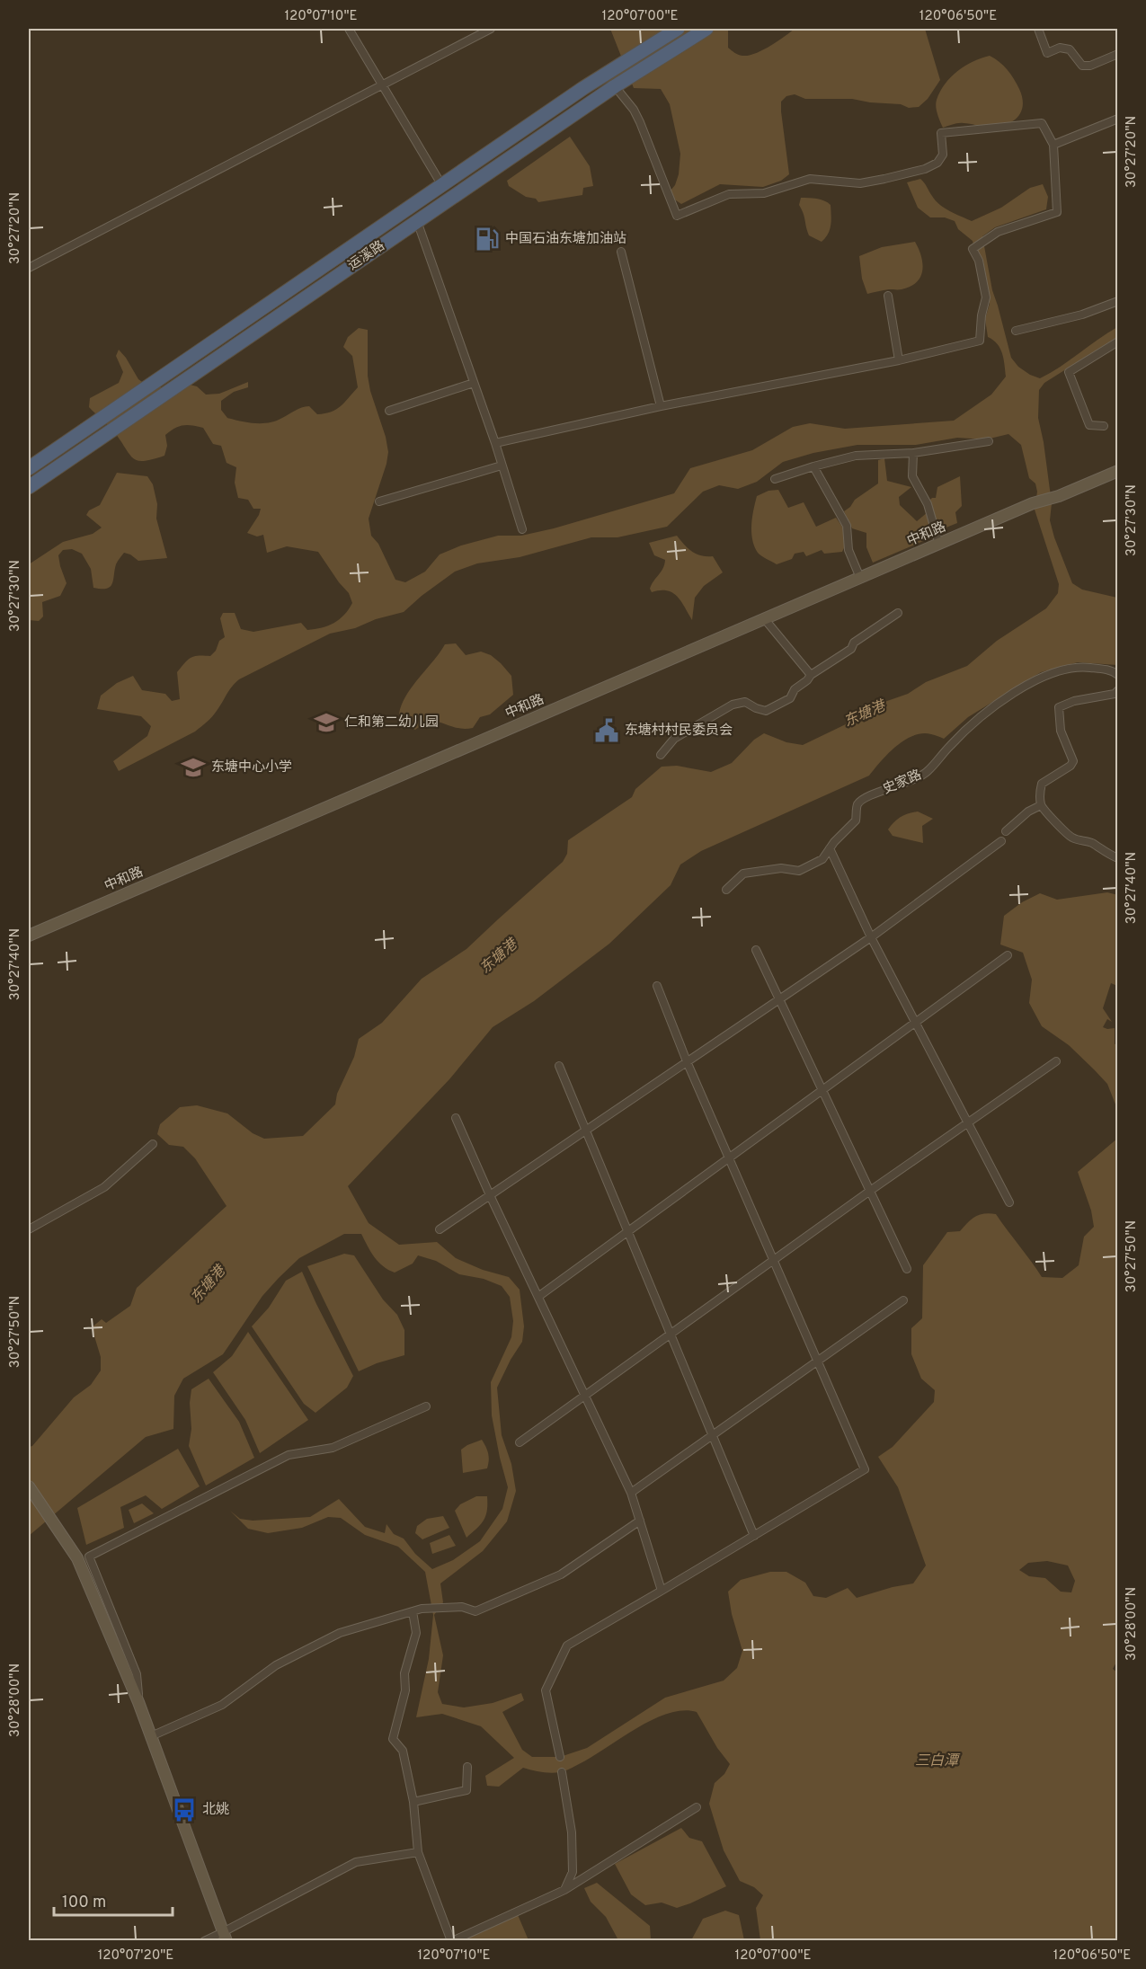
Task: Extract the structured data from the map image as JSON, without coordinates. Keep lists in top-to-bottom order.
{
  "streets": {
    "highway": ["运溪路"],
    "street": ["中和路", "史家路"]
  },
  "water": ["东塘港", "三白潭"],
  "places": {
    "fuel station": ["中国石油东塘加油站"],
    "school or university": ["仁和第二幼儿园", "东塘中心小学"],
    "public building": ["东塘村村民委员会"],
    "bus stop": ["北姚"]
  },
  "scale_bar": "100 m",
  "coordinates": [
    "120°07'10\"E",
    "120°07'00\"E",
    "120°06'50\"E",
    "30°27'20\"N",
    "30°27'30\"N",
    "30°27'40\"N",
    "30°27'50\"N",
    "30°28'00\"N",
    "120°07'20\"E"
  ]
}
